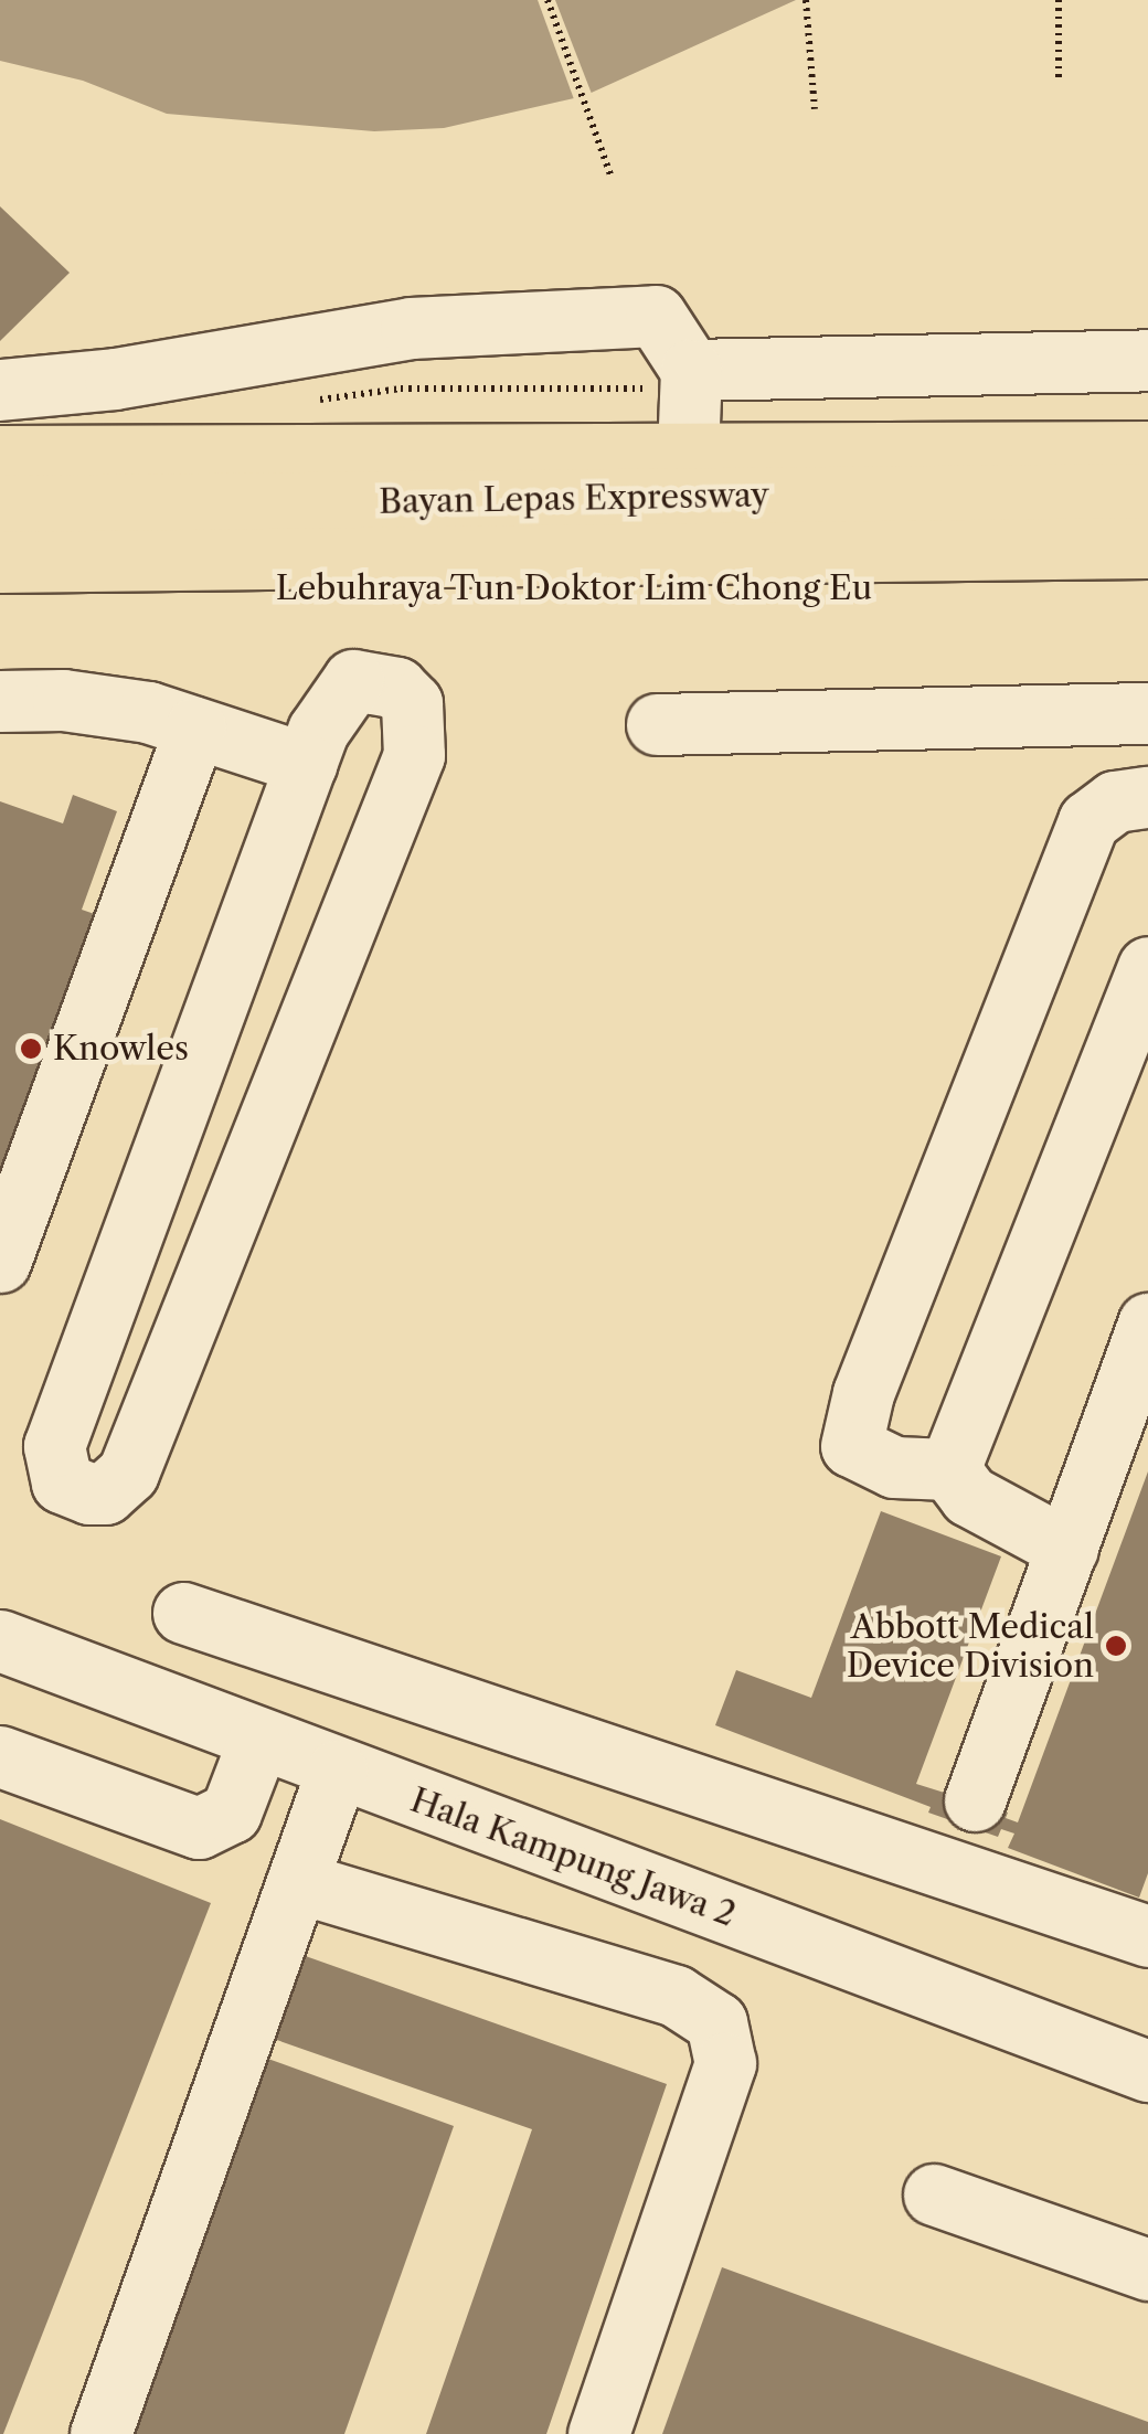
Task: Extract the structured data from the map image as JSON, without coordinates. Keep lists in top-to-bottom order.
{
  "streets": {
    "highway": ["Bayan Lepas Expressway", "Lebuhraya Tun Doktor Lim Chong Eu"],
    "street": ["Hala Kampung Jawa 2"]
  },
  "places": ["Knowles", "Abbott Medical Device Division"]
}
